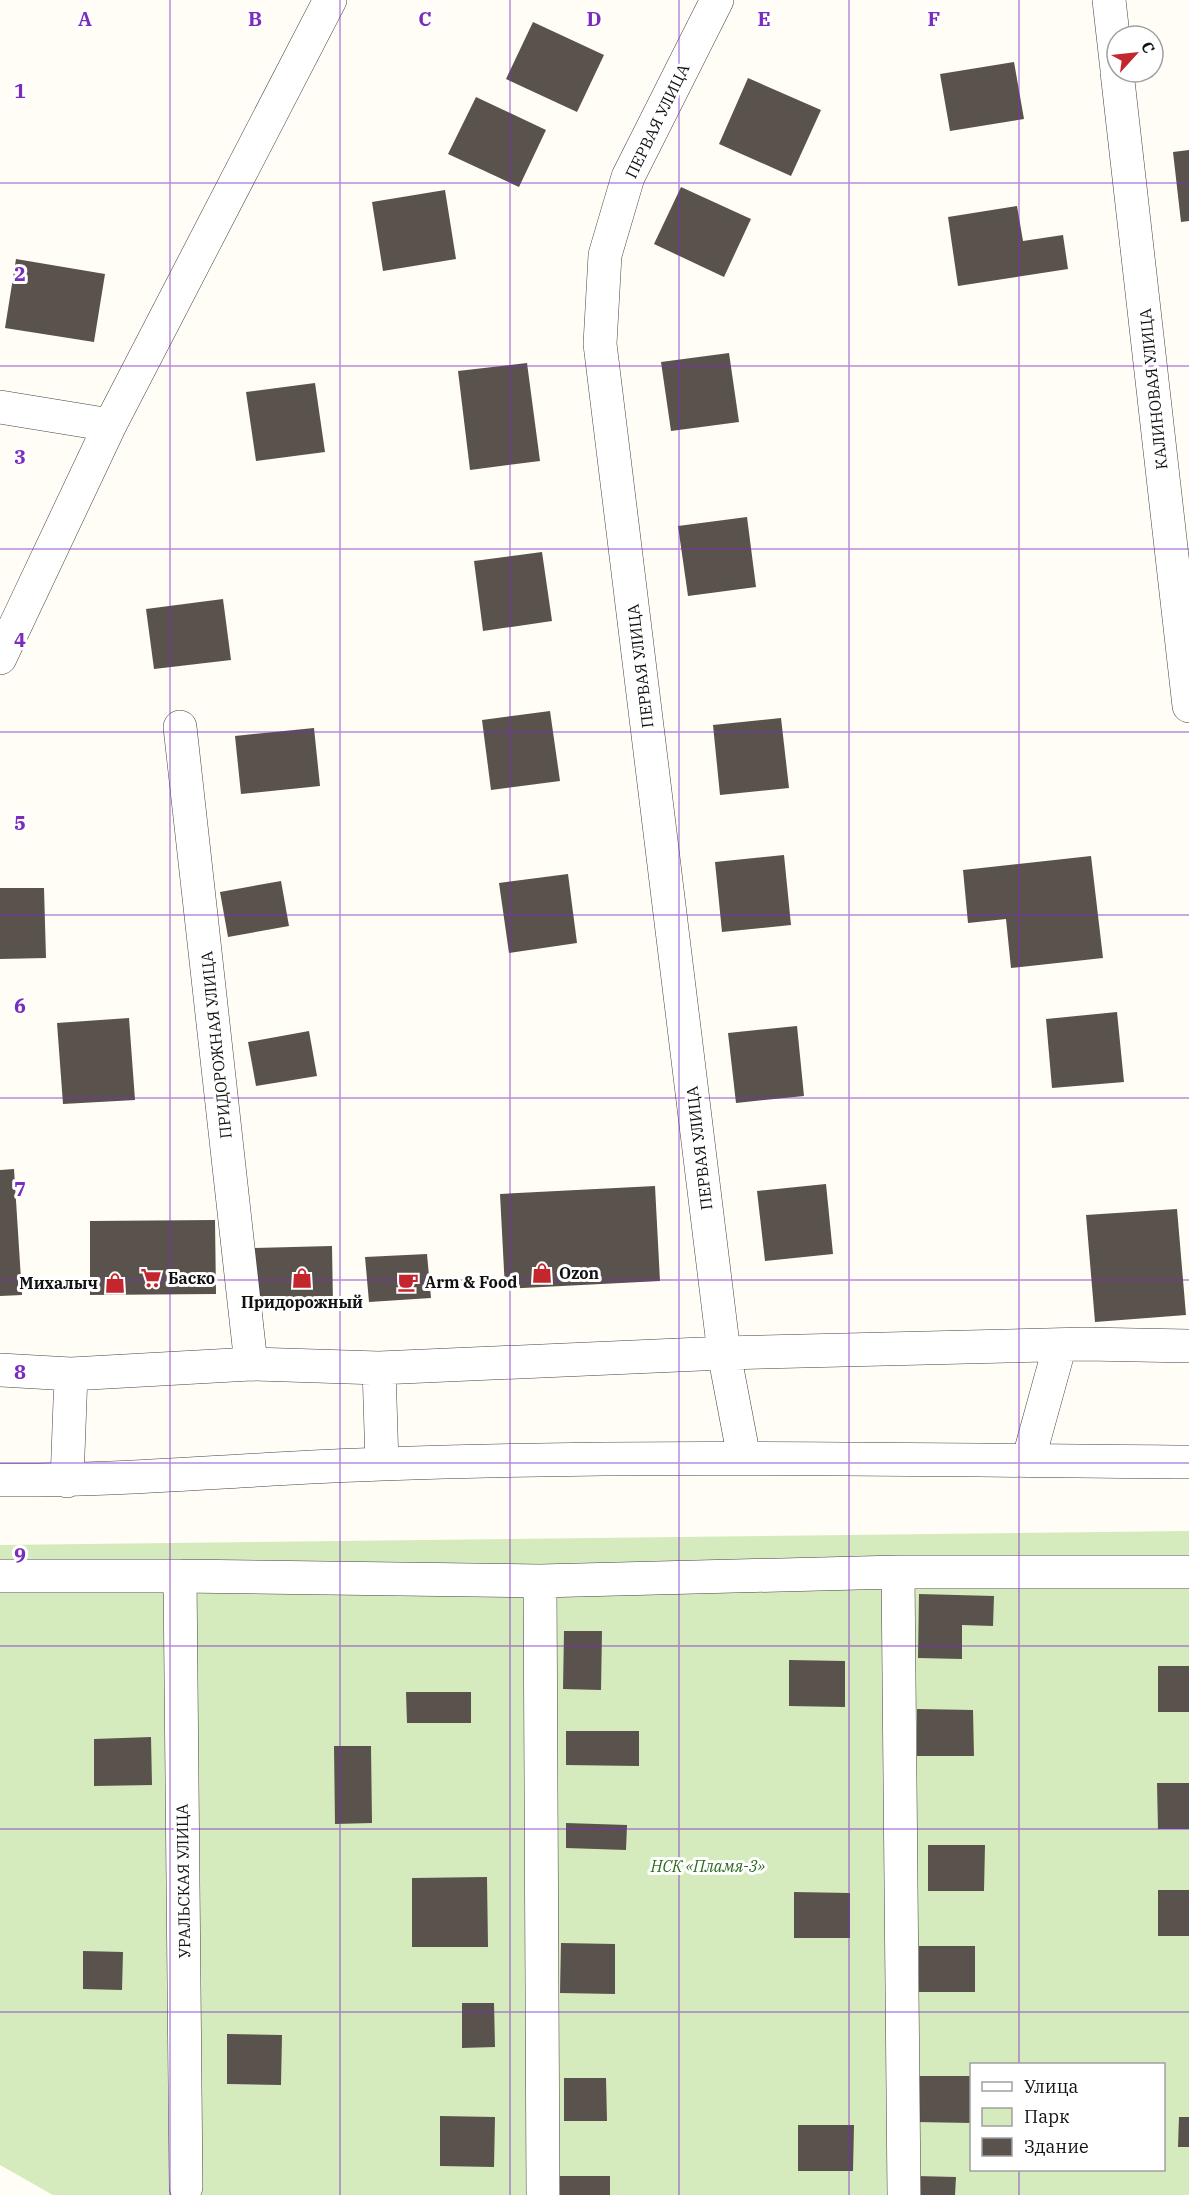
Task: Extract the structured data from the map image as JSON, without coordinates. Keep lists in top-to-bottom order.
{
  "streets": {
    "street": [
      "ПЕРВАЯ УЛИЦА",
      "КАЛИНОВАЯ УЛИЦА",
      "ПРИДОРОЖНАЯ УЛИЦА",
      "УРАЛЬСКАЯ УЛИЦА"
    ]
  },
  "parks": ["НСК «Пламя-3»"],
  "places": {
    "shop": ["Ozon", "Придорожный", "Михалыч"],
    "supermarket": ["Баско"],
    "cafe": ["Arm & Food"]
  },
  "legend": ["Улица", "Парк", "Здание"],
  "north": "top right",
  "grid": {
    "columns": [
      "A",
      "B",
      "C",
      "D",
      "E",
      "F"
    ],
    "rows": [
      "1",
      "2",
      "3",
      "4",
      "5",
      "6",
      "7",
      "8",
      "9"
    ]
  }
}
